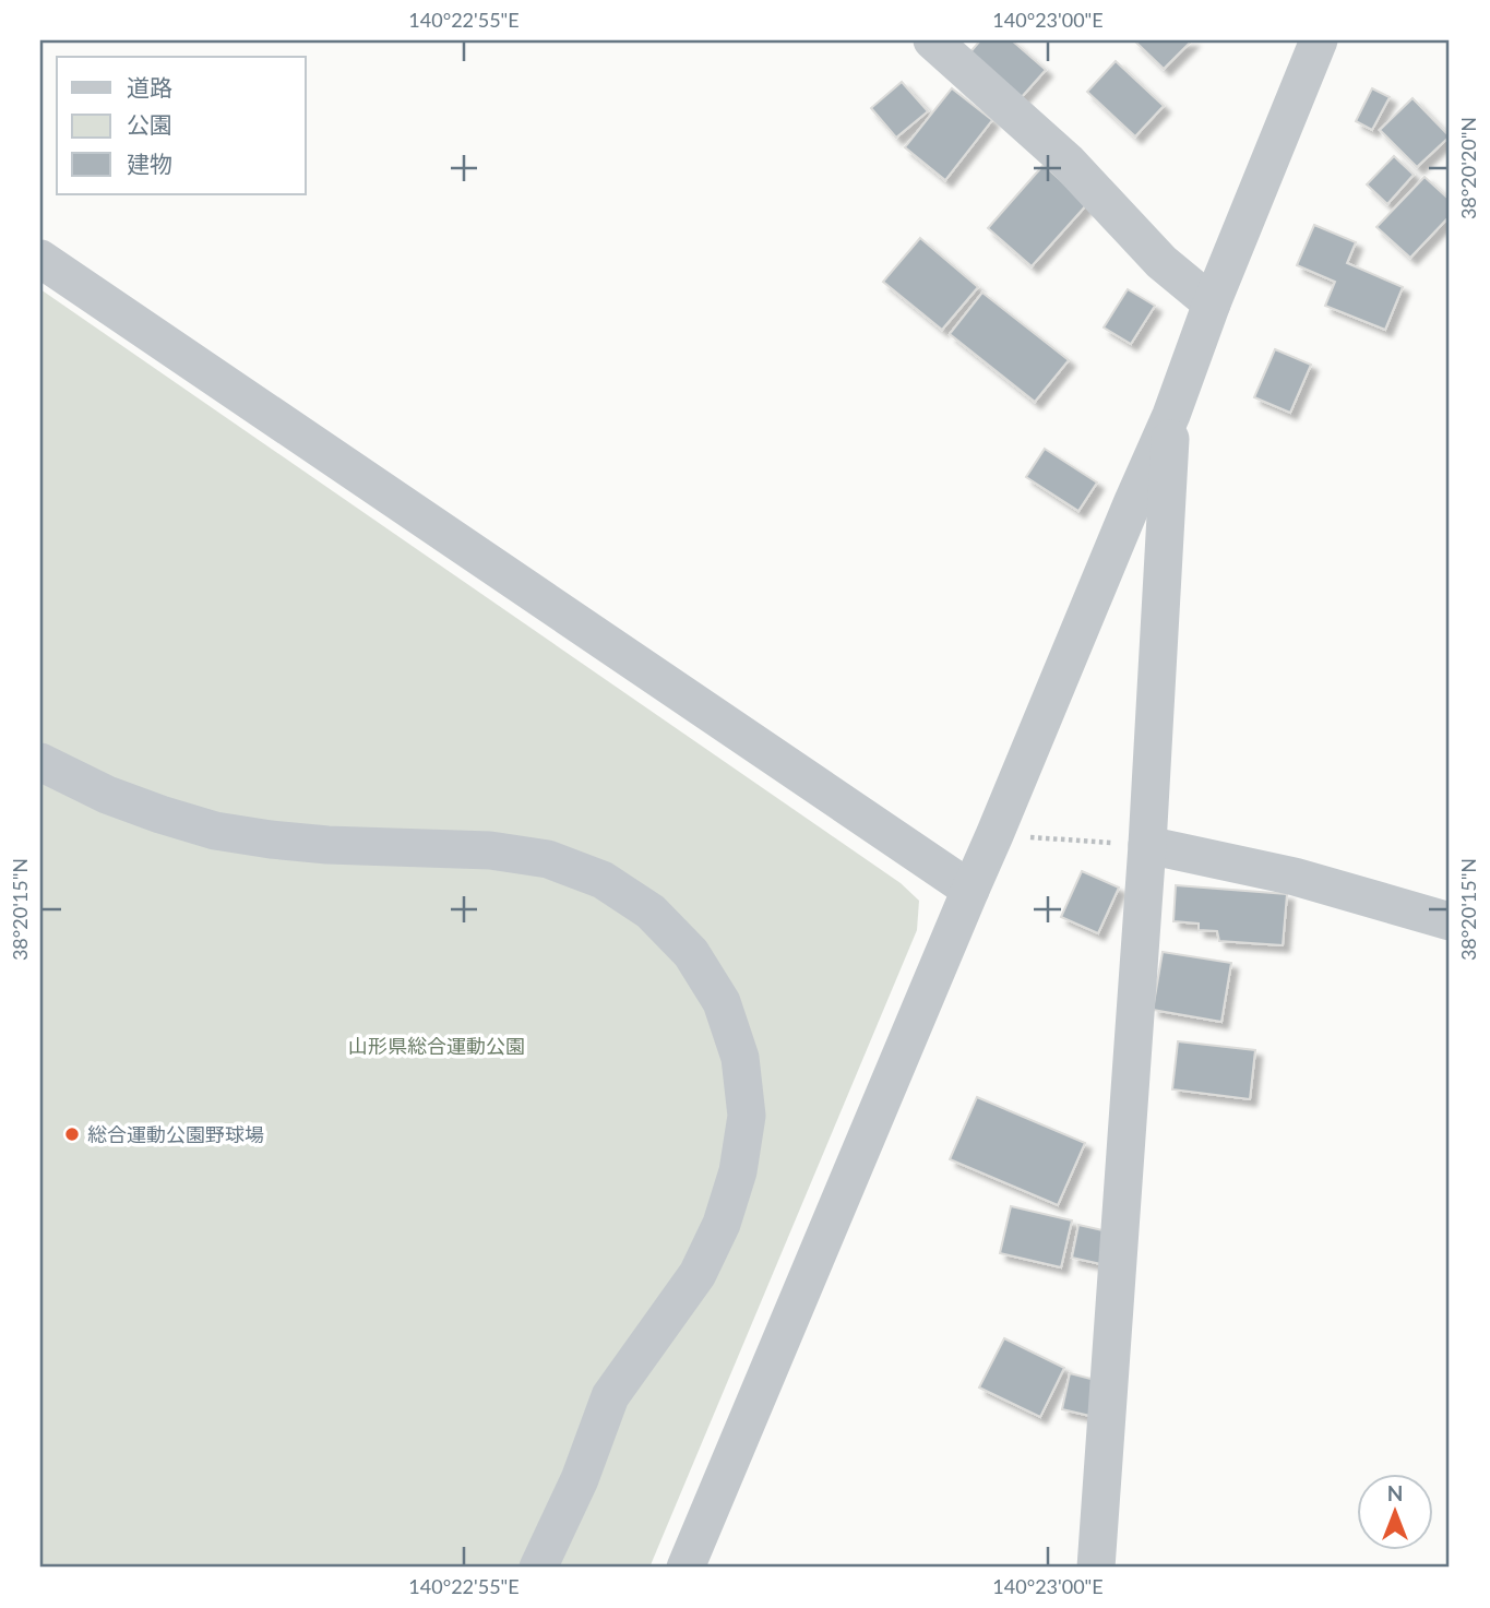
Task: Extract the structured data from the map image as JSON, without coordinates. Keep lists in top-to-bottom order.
{
  "parks": ["山形県総合運動公園"],
  "places": ["総合運動公園野球場"],
  "legend": ["道路", "公園", "建物"],
  "north": "top",
  "coordinates": [
    "140°22'55\"E",
    "140°23'00\"E",
    "38°20'20\"N",
    "38°20'15\"N"
  ]
}
